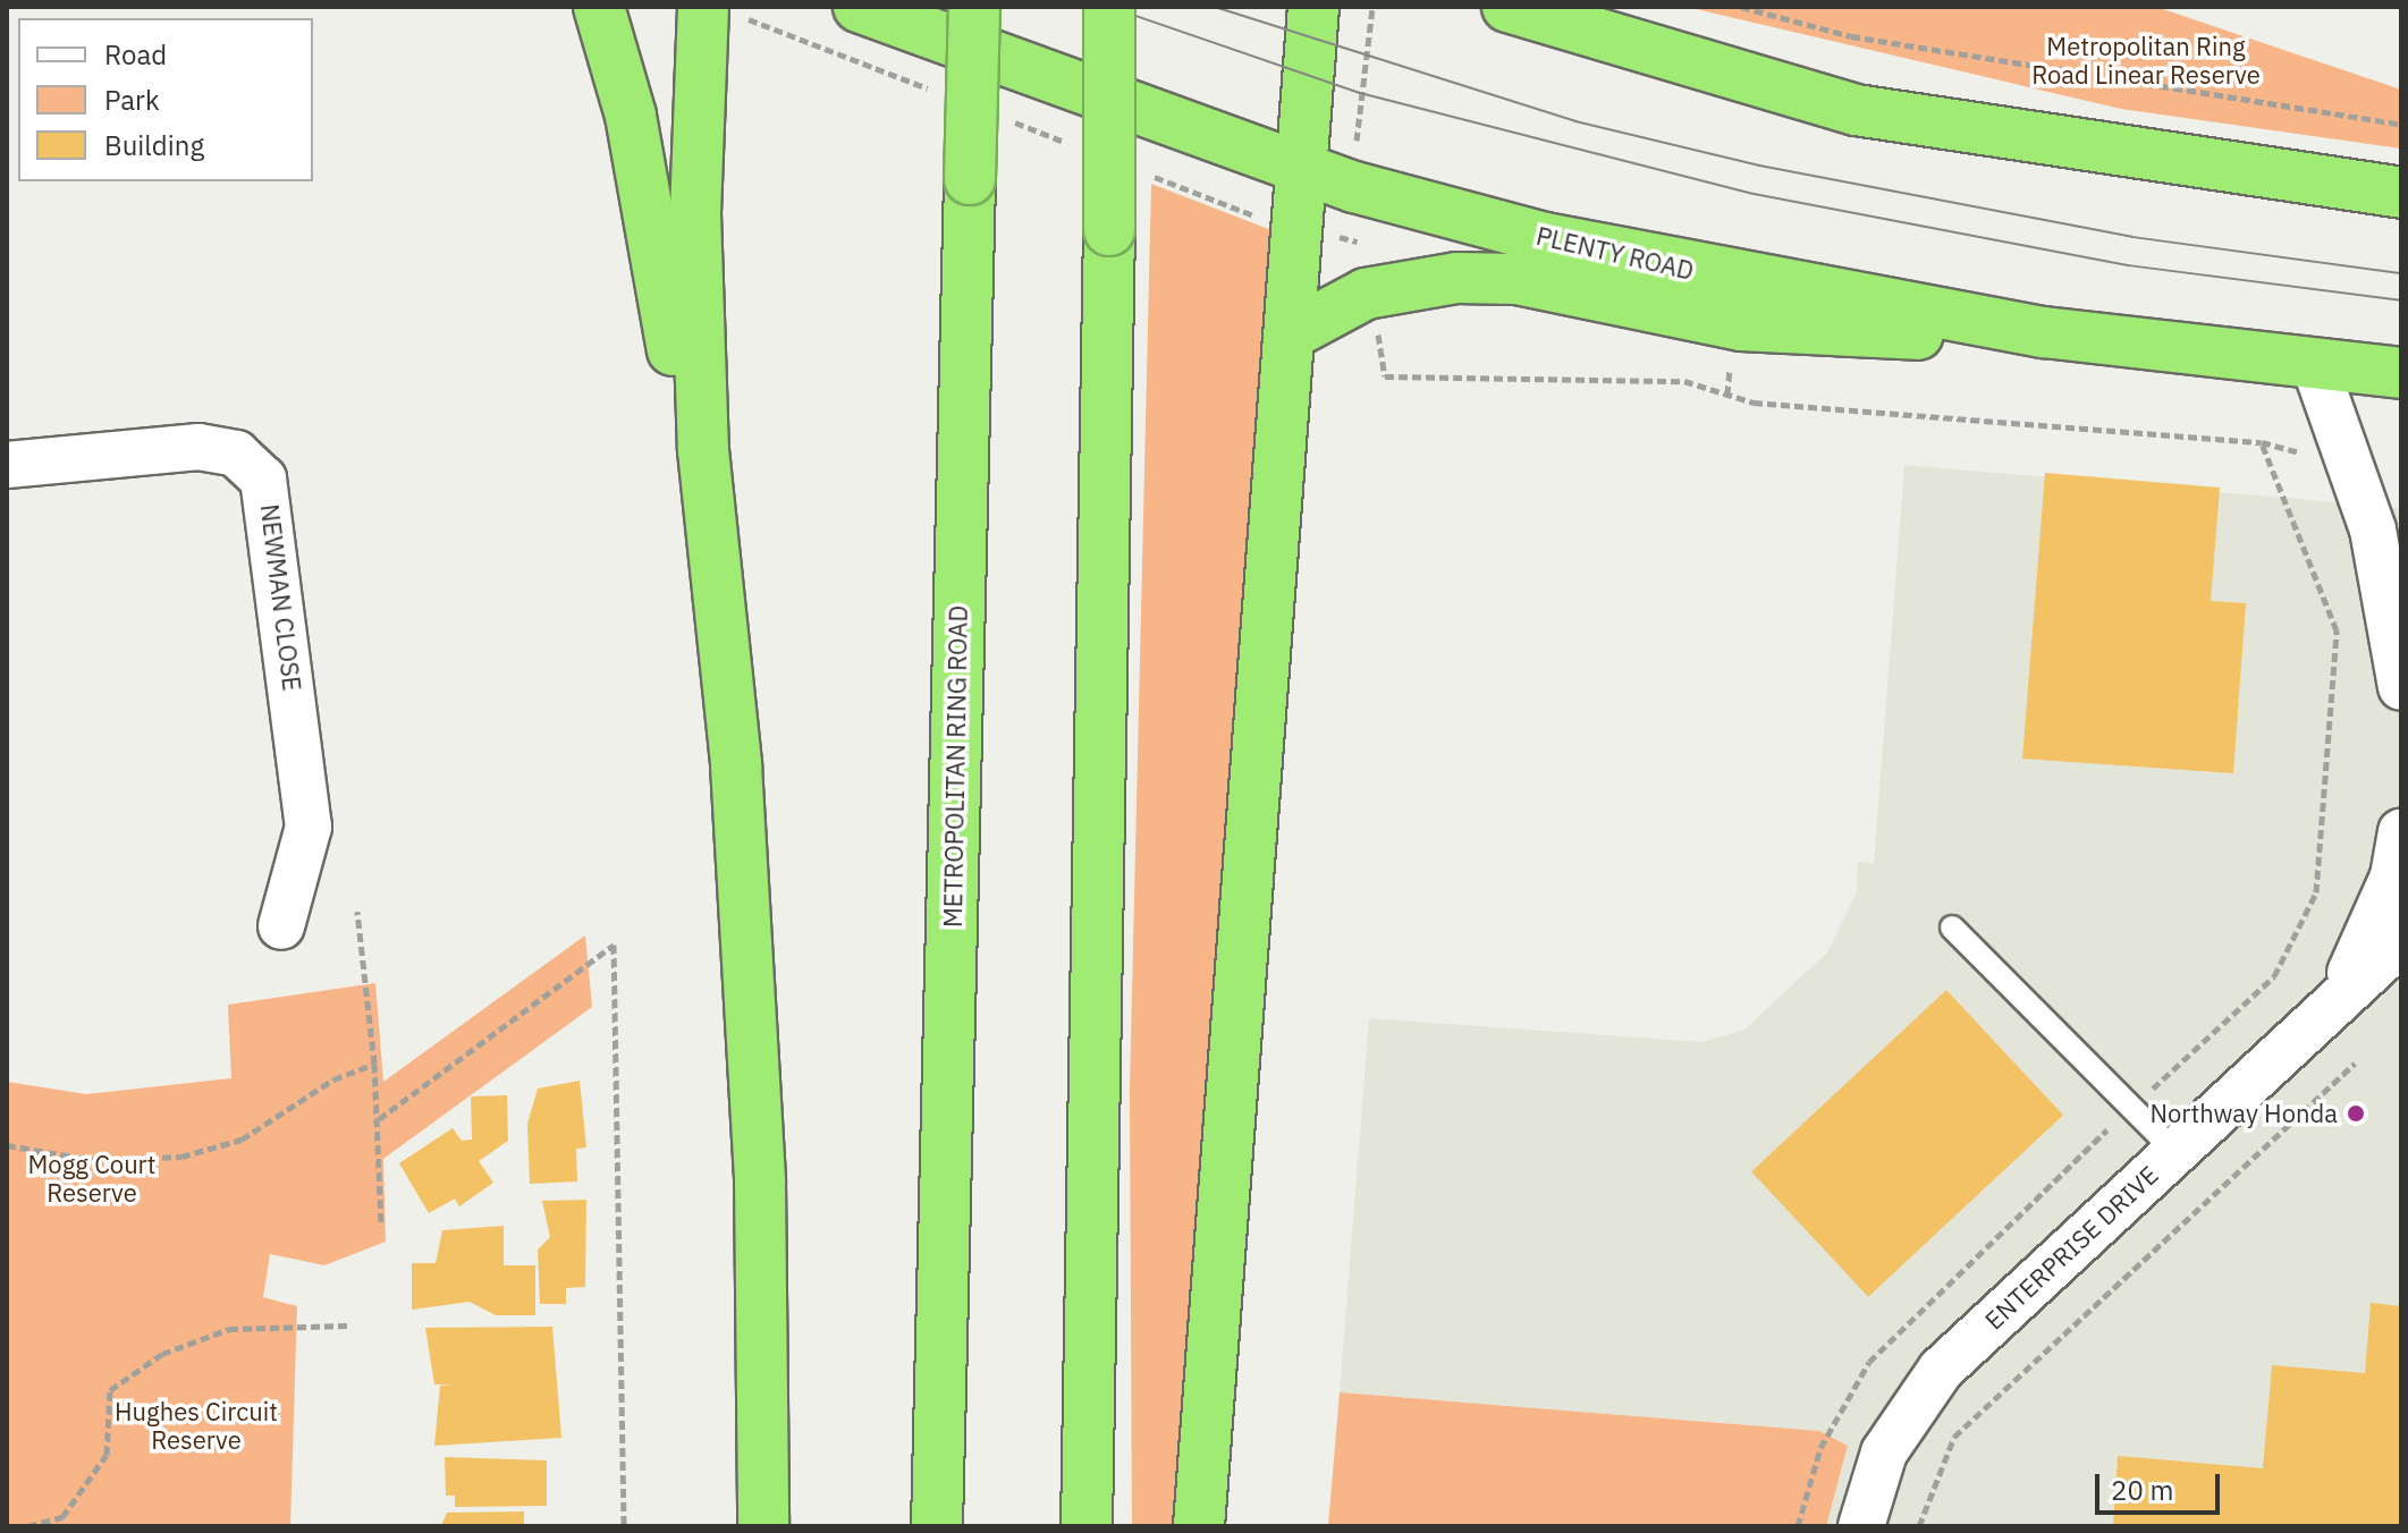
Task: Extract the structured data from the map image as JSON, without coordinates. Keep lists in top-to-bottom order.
{
  "streets": {
    "highway": ["PLENTY ROAD", "METROPOLITAN RING ROAD"],
    "street": ["NEWMAN CLOSE", "ENTERPRISE DRIVE"]
  },
  "parks": ["Metropolitan Ring Road Linear Reserve", "Mogg Court Reserve", "Hughes Circuit Reserve"],
  "places": ["Northway Honda"],
  "legend": ["Road", "Park", "Building"],
  "scale_bar": "20 m"
}
